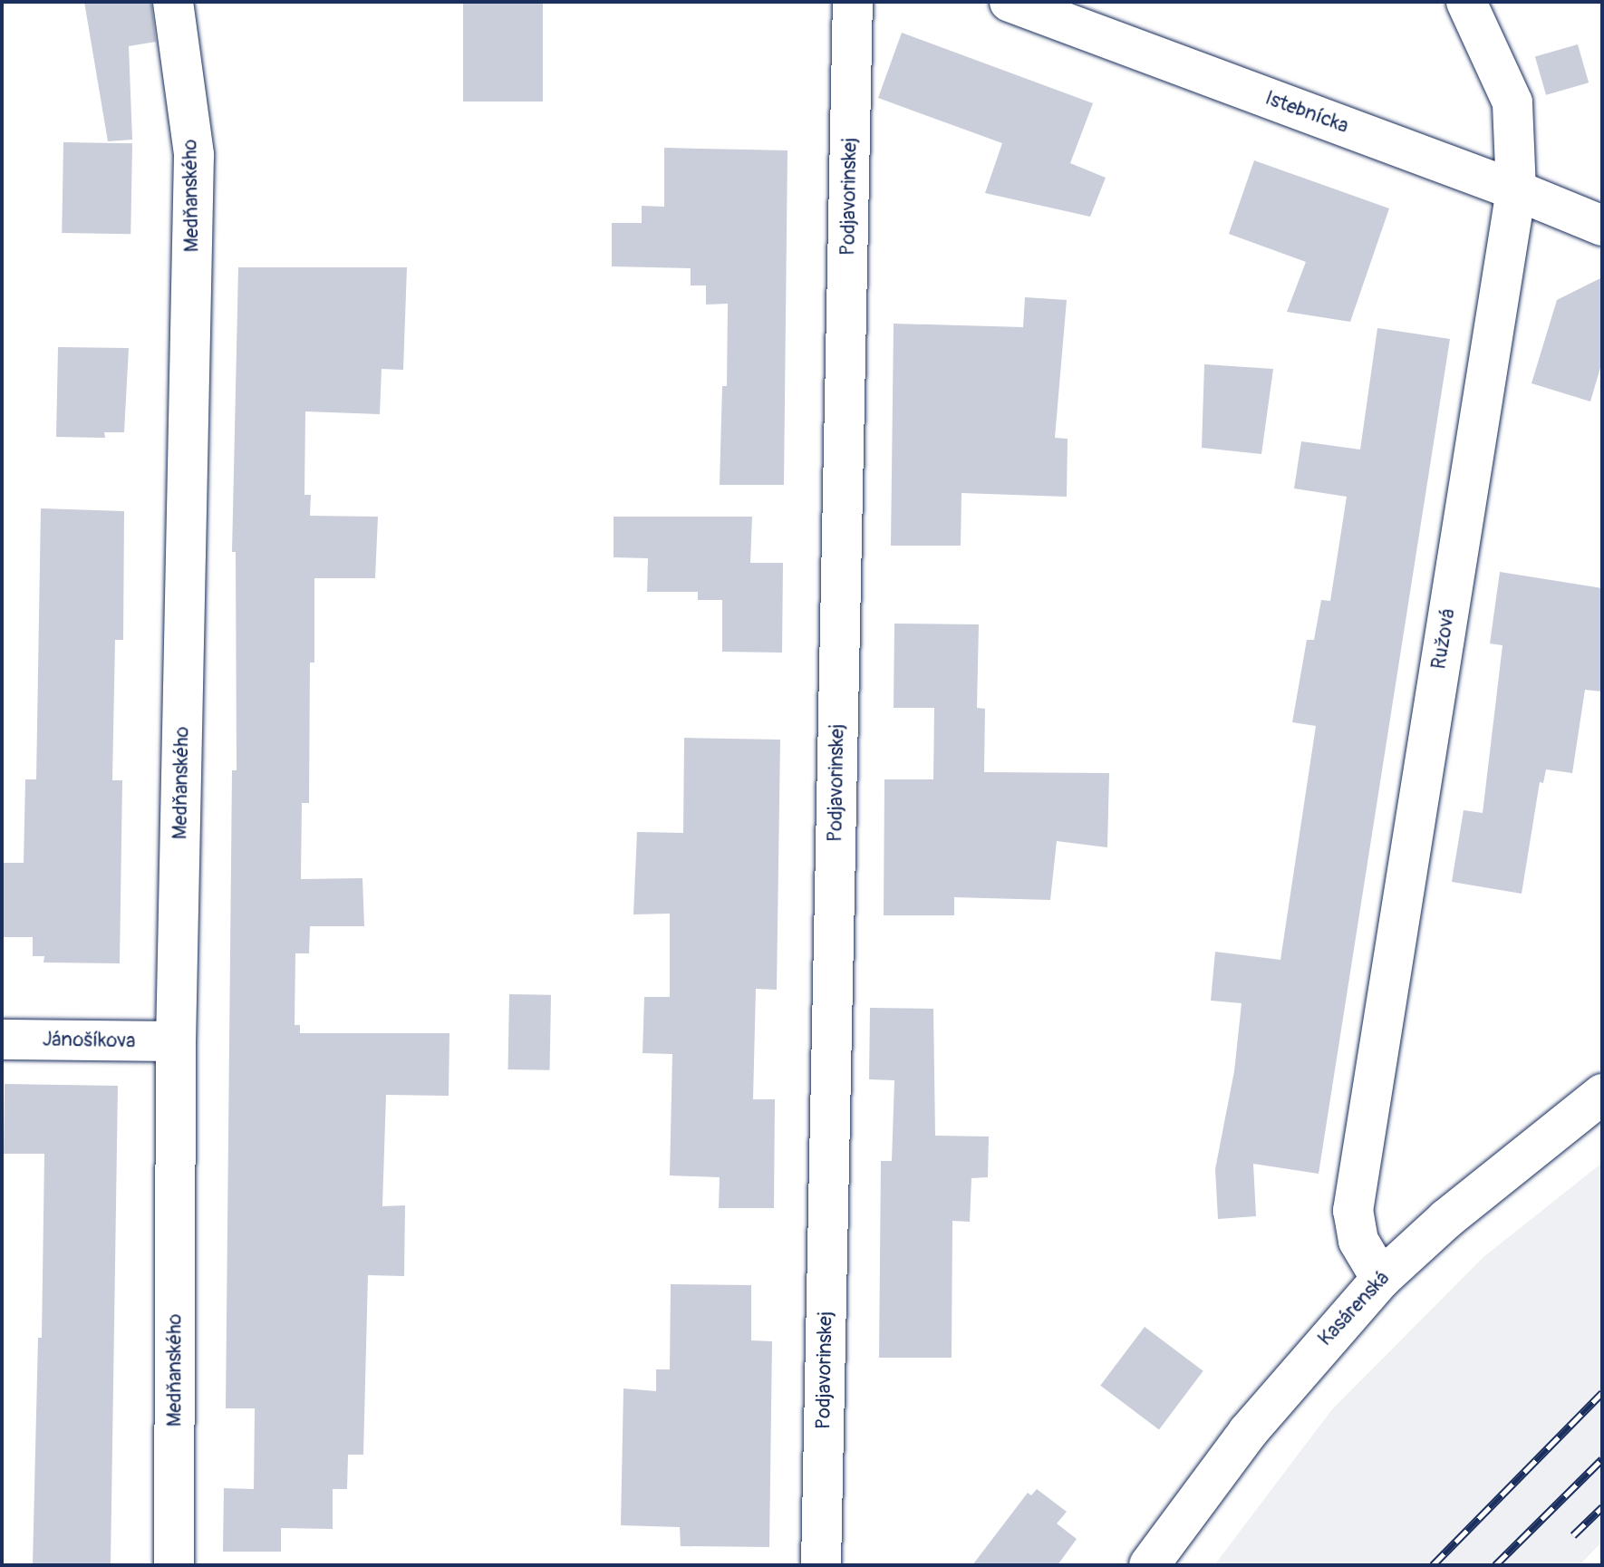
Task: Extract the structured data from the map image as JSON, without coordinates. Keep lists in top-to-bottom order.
{
  "streets": {
    "street": [
      "Istebnícka",
      "Medňanského",
      "Podjavorinskej",
      "Ružová",
      "Jánošíkova",
      "Kasárenská"
    ]
  },
  "crossings": [
    ["Istebnícka", "Ružová"],
    ["Medňanského", "Jánošíkova"],
    ["Ružová", "Kasárenská"]
  ]
}
